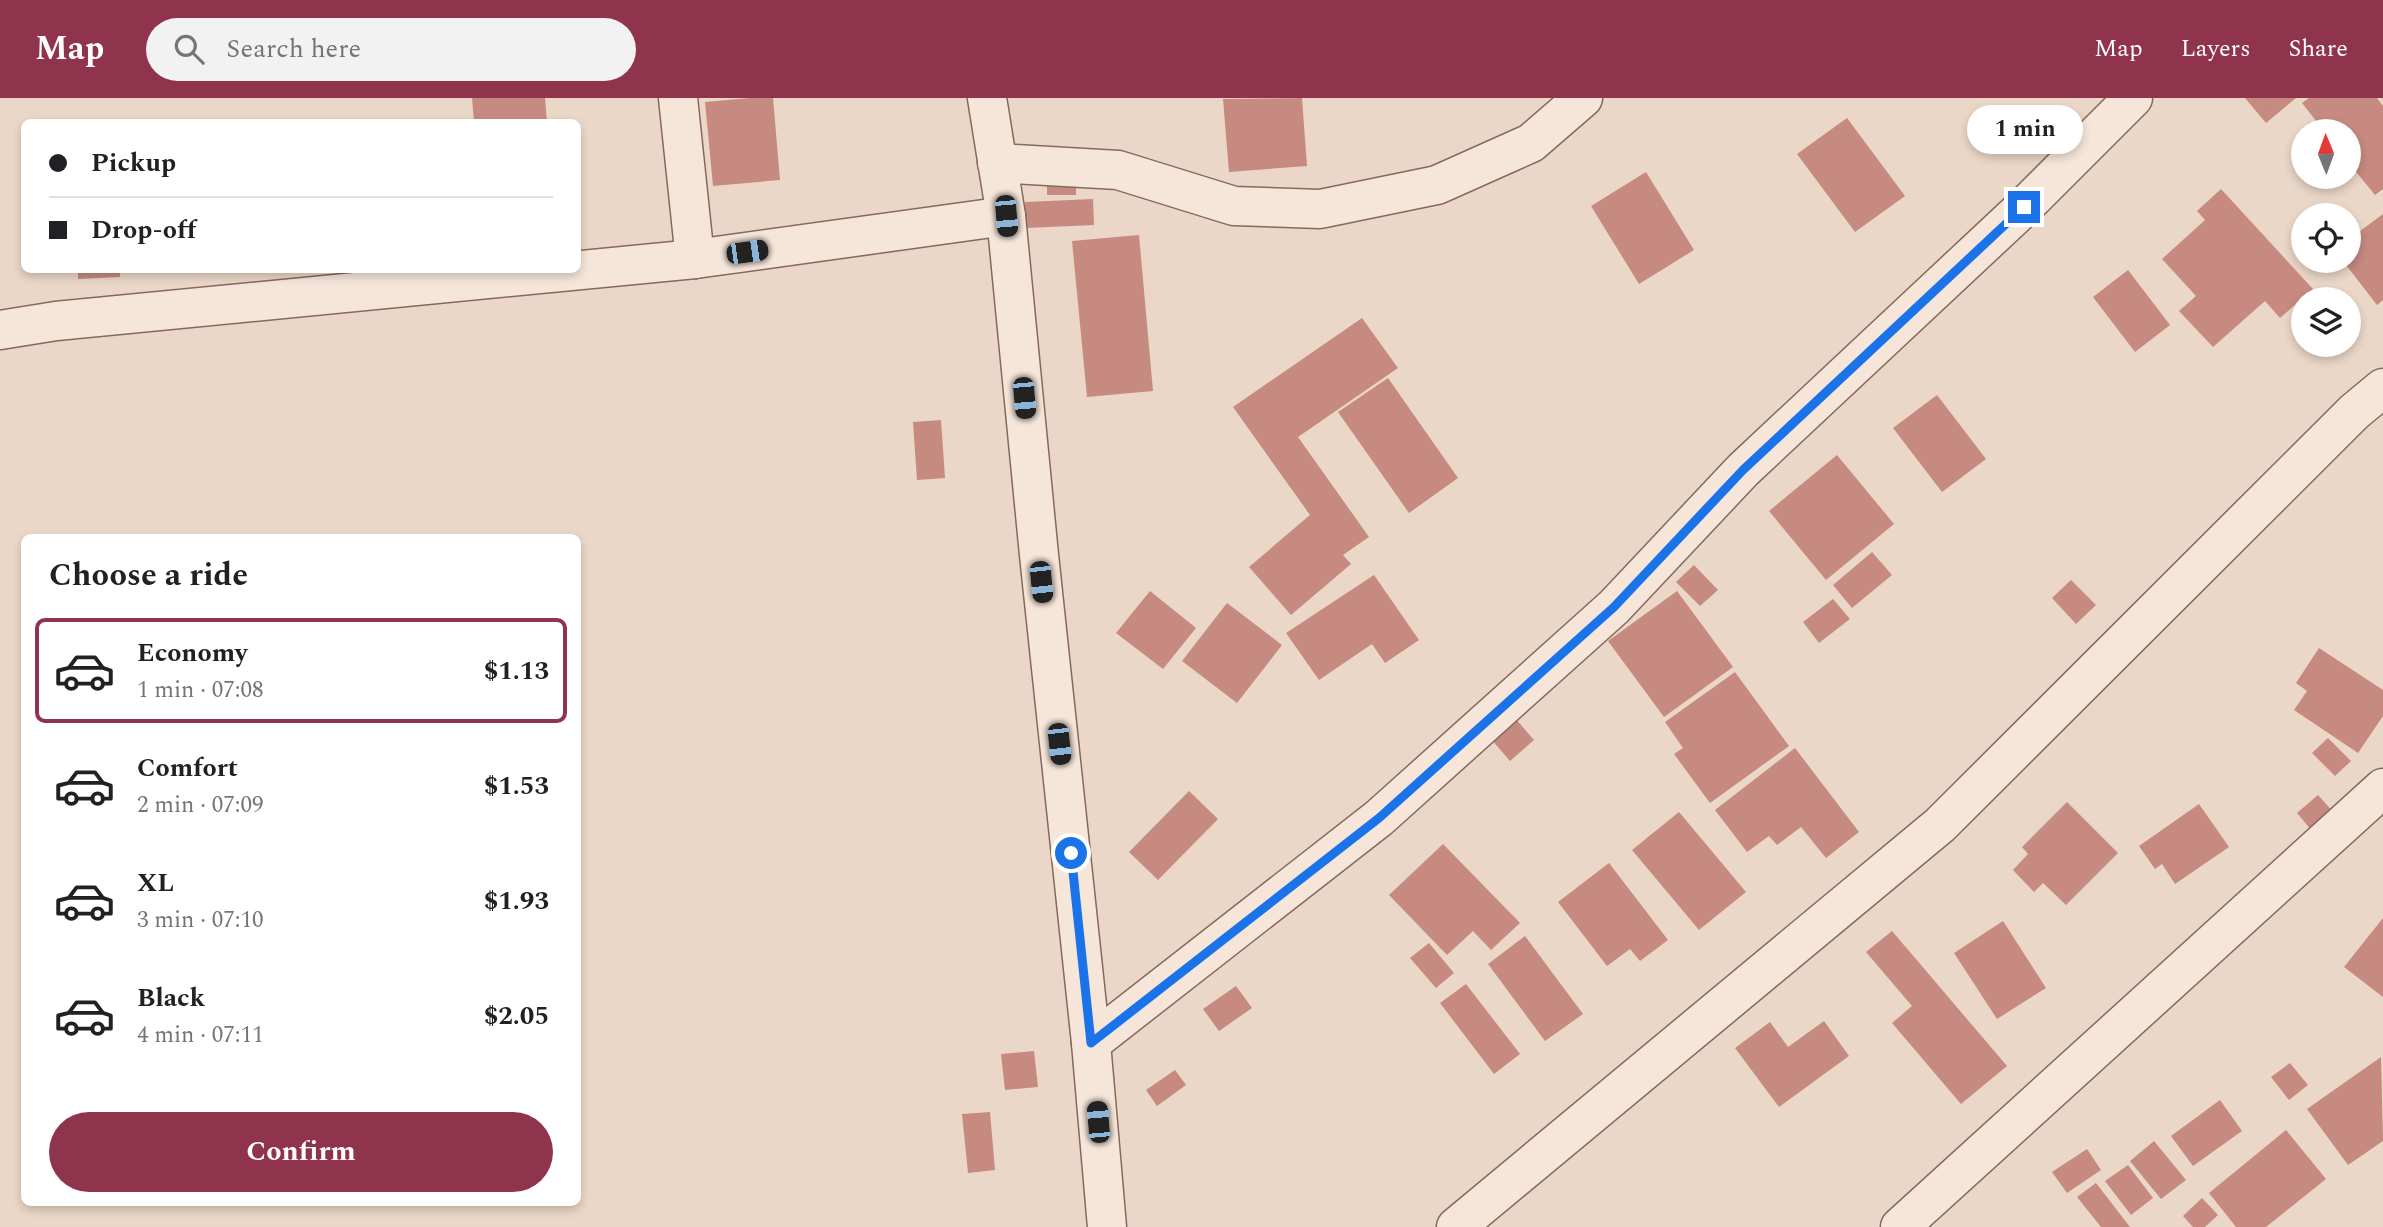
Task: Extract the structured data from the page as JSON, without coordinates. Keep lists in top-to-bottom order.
{
  "north": "top",
  "page": {
    "header": "Map",
    "search": "Search here",
    "nav": ["Map", "Layers", "Share"],
    "bubble": "1 min",
    "banner": ["Pickup", "Drop-off"],
    "heading": "Choose a ride",
    "list": [
      {
        "name": "Economy",
        "note": "1 min · 07:08",
        "value": "$1.13"
      },
      {
        "name": "Comfort",
        "note": "2 min · 07:09",
        "value": "$1.53"
      },
      {
        "name": "XL",
        "note": "3 min · 07:10",
        "value": "$1.93"
      },
      {
        "name": "Black",
        "note": "4 min · 07:11",
        "value": "$2.05"
      }
    ],
    "buttons": "Confirm"
  }
}
